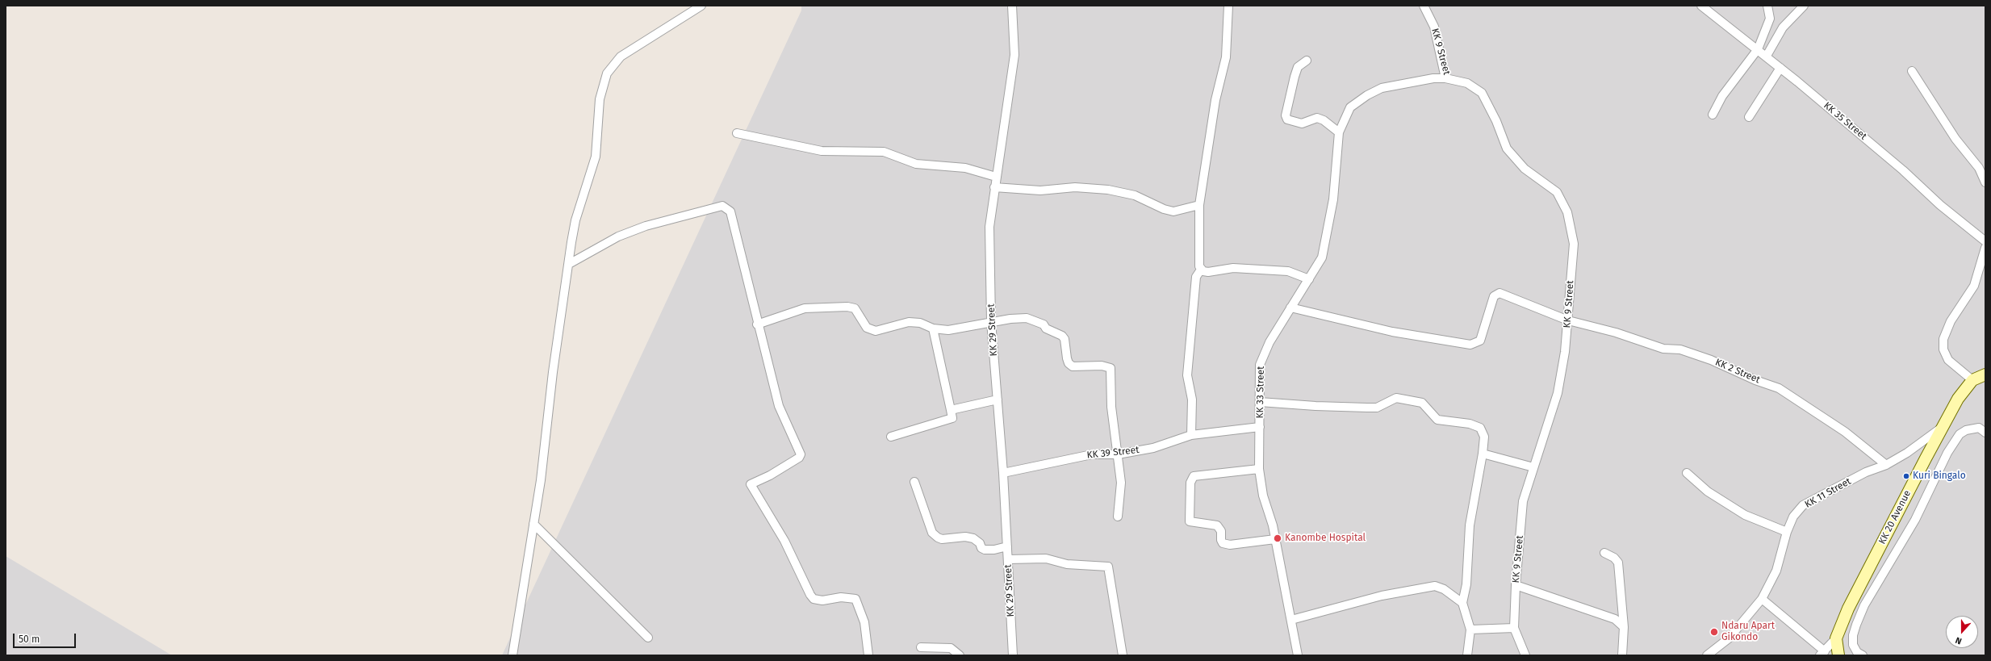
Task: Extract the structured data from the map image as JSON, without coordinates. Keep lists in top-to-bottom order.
{
  "streets": {
    "main road": ["KK 20 Avenue"],
    "street": [
      "KK 9 Street",
      "KK 35 Street",
      "KK 29 Street",
      "KK 2 Street",
      "KK 33 Street",
      "KK 39 Street",
      "KK 11 Street"
    ]
  },
  "crossings": [
    ["KK 9 Street", "KK 2 Street"],
    ["KK 9 Street", "KK 33 Street"],
    ["KK 29 Street", "KK 39 Street"],
    ["KK 2 Street", "KK 33 Street"],
    ["KK 2 Street", "KK 11 Street"],
    ["KK 33 Street", "KK 39 Street"],
    ["KK 11 Street", "KK 20 Avenue"]
  ],
  "places": ["Kuri Bingalo", "Kanombe Hospital", "Ndaru Apart Gikondo"],
  "scale_bar": "50 m",
  "north": "bottom"
}
